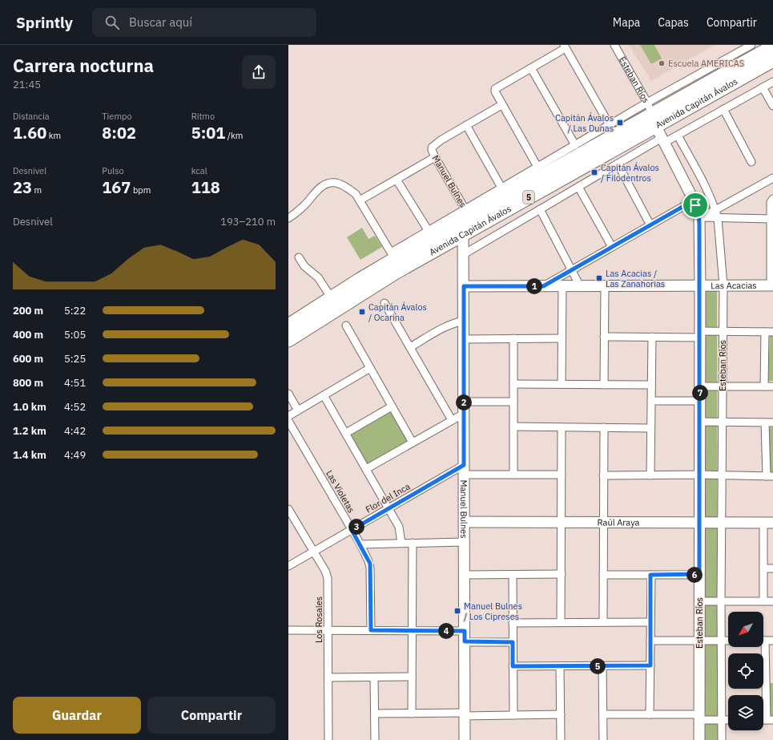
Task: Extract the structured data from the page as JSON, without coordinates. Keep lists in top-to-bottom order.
{
  "streets": {
    "highway": ["Avenida Capitán Ávalos", "5"],
    "street": [
      "Esteban Ríos",
      "Manuel Bulnes",
      "Las Acacias",
      "Las Violetas",
      "Flor del Inca",
      "Raúl Araya",
      "Los Rosales"
    ]
  },
  "crossings": [
    ["Esteban Ríos", "Avenida Capitán Ávalos"],
    ["Esteban Ríos", "Las Acacias"],
    ["Esteban Ríos", "Raúl Araya"],
    ["Avenida Capitán Ávalos", "Manuel Bulnes"],
    ["Manuel Bulnes", "Las Acacias"],
    ["Manuel Bulnes", "Flor del Inca"],
    ["Manuel Bulnes", "Raúl Araya"],
    ["Las Violetas", "Flor del Inca"],
    ["Flor del Inca", "Los Rosales"]
  ],
  "places": {
    "other": ["Escuela AMERICAS"],
    "transit": [
      "Capitán Ávalos / Las Dunas",
      "Capitán Ávalos / Filodentros",
      "Las Acacias / Las Zanahorias",
      "Capitán Ávalos / Ocarina",
      "Manuel Bulnes / Los Cipreses"
    ]
  },
  "north": "bottom left",
  "page": {
    "header": "Sprintly",
    "search": "Buscar aquí",
    "nav": ["Mapa", "Capas", "Compartir"],
    "heading": ["Carrera nocturna", "21:45"],
    "stats": [
      ["Distancia", "1.60 km"],
      ["Tiempo", "8:02"],
      ["Ritmo", "5:01 /km"],
      ["Desnivel", "23 m"],
      ["Pulso", "167 bpm"],
      ["kcal", "118"]
    ],
    "chart": ["Desnivel", "193–210 m"],
    "pins": [
      "1",
      "7",
      "2",
      "3",
      "6",
      "4",
      "5"
    ],
    "list": [
      {
        "name": "200 m",
        "note": "5:22"
      },
      {
        "name": "400 m",
        "note": "5:05"
      },
      {
        "name": "600 m",
        "note": "5:25"
      },
      {
        "name": "800 m",
        "note": "4:51"
      },
      {
        "name": "1.0 km",
        "note": "4:52"
      },
      {
        "name": "1.2 km",
        "note": "4:42"
      },
      {
        "name": "1.4 km",
        "note": "4:49"
      }
    ],
    "buttons": ["Guardar", "Compartir"]
  }
}
